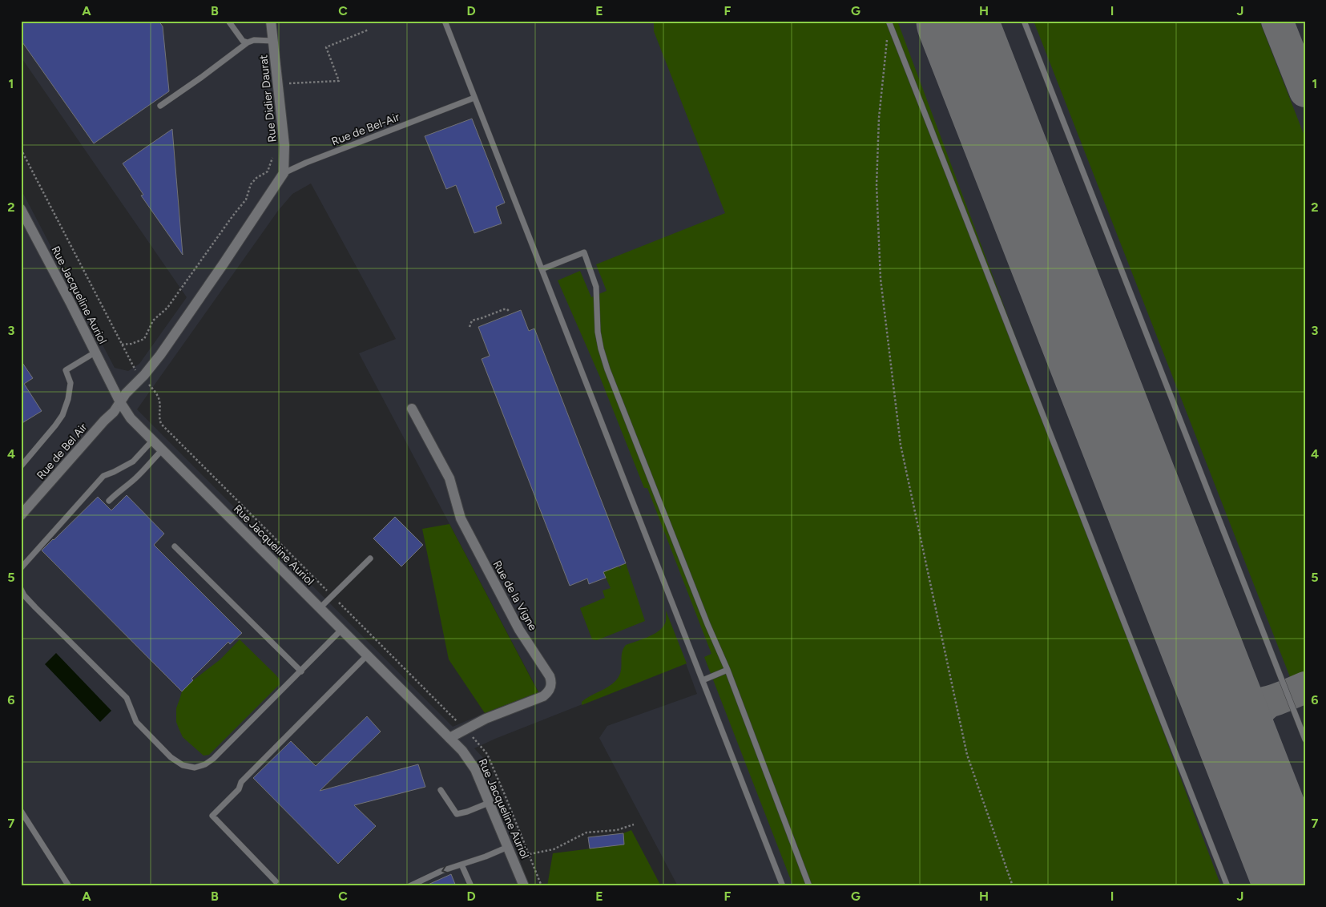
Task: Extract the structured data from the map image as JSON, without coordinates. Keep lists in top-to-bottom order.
{
  "streets": {
    "street": [
      "Rue Didier Daurat",
      "Rue Jacqueline Auriol",
      "Rue de Bel Air",
      "Rue de la Vigne"
    ],
    "lane": ["Rue de Bel-Air"]
  },
  "crossings": [
    ["Rue Didier Daurat", "Rue de Bel-Air"],
    ["Rue Didier Daurat", "Rue de Bel Air"],
    ["Rue de Bel-Air", "Rue de Bel Air"],
    ["Rue Jacqueline Auriol", "Rue de Bel Air"],
    ["Rue Jacqueline Auriol", "Rue de la Vigne"]
  ],
  "grid": {
    "columns": [
      "A",
      "B",
      "C",
      "D",
      "E",
      "F",
      "G",
      "H",
      "I",
      "J"
    ],
    "rows": [
      "1",
      "2",
      "3",
      "4",
      "5",
      "6",
      "7"
    ]
  }
}
